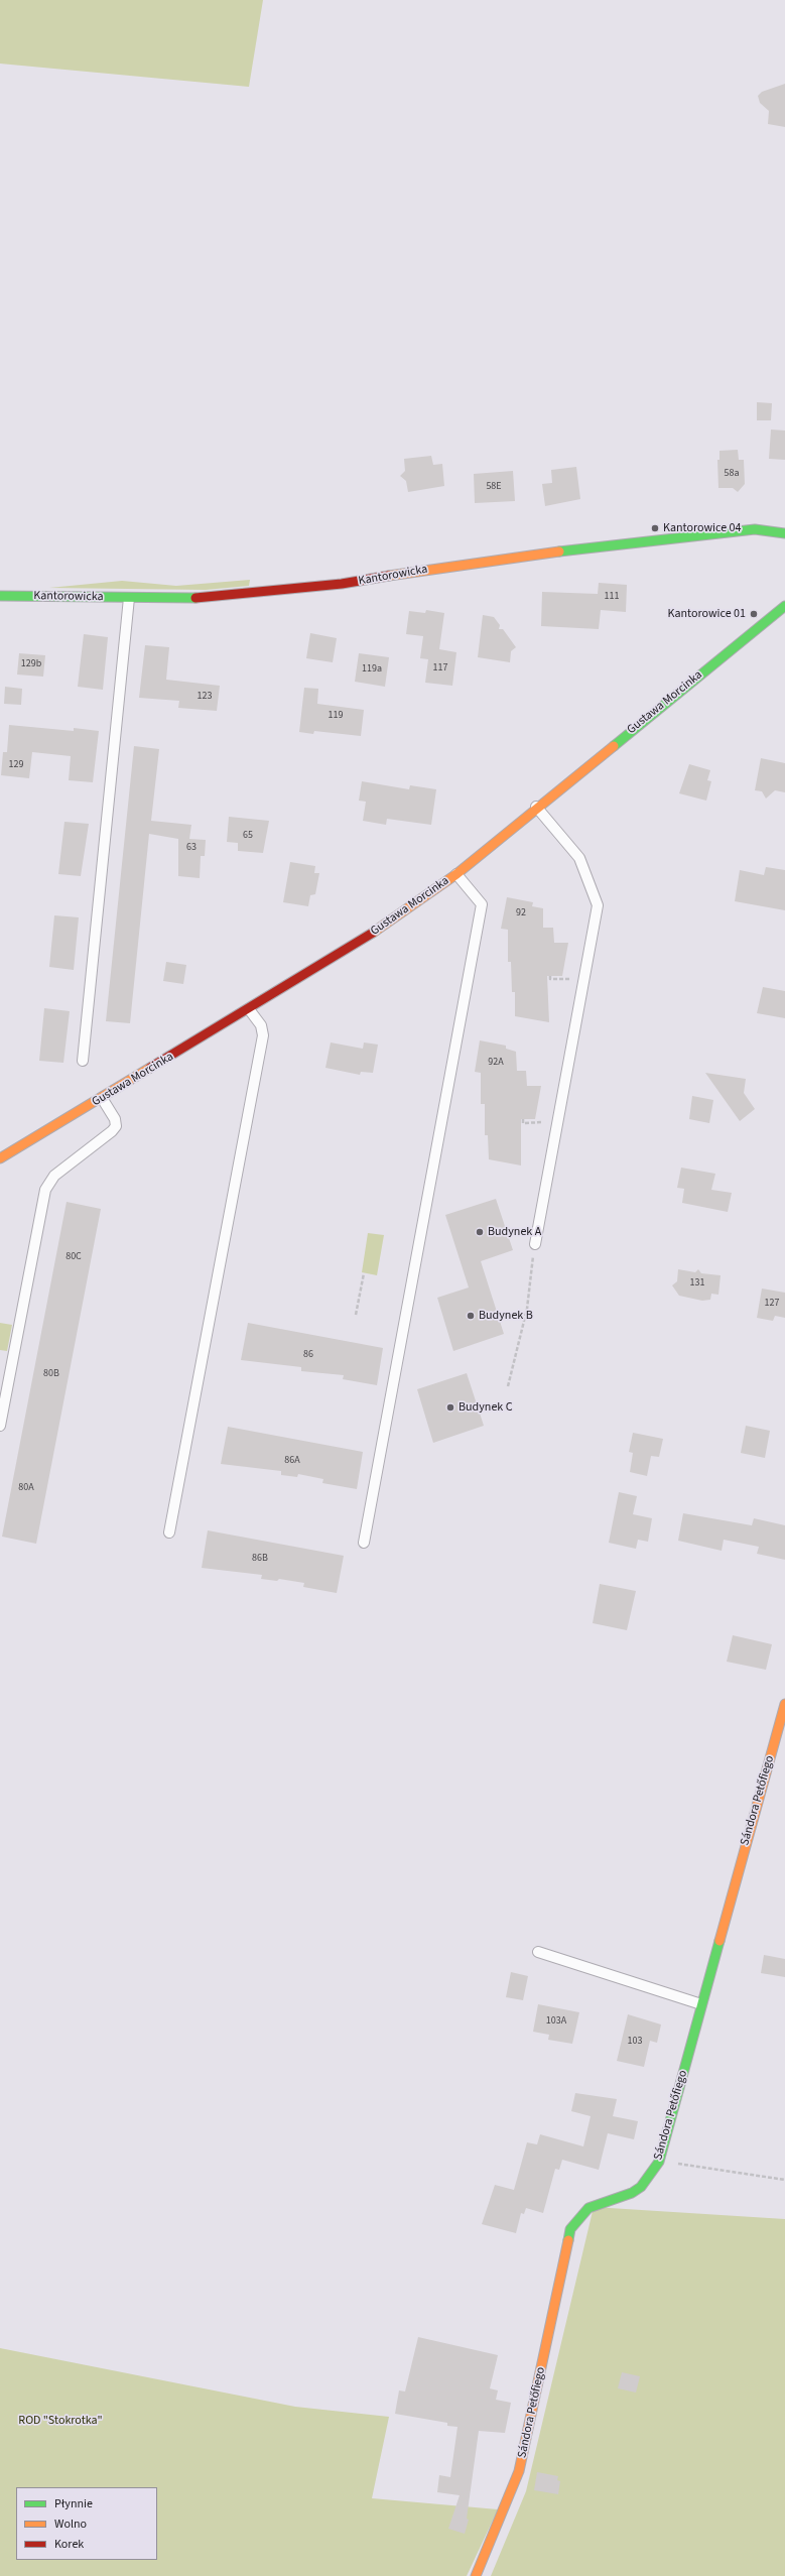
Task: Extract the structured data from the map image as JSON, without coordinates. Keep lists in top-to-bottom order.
{
  "streets": {
    "street": ["Kantorowicka", "Gustawa Morcinka", "Sándora Petőfiego"]
  },
  "parks": ["ROD \"Stokrotka\""],
  "places": [
    "Kantorowice 04",
    "Kantorowice 01",
    "Budynek A",
    "Budynek B",
    "Budynek C"
  ],
  "house_numbers": [
    "58a",
    "58E",
    "111",
    "129b",
    "117",
    "119a",
    "123",
    "119",
    "129",
    "65",
    "63",
    "92",
    "92A",
    "80C",
    "131",
    "127",
    "86",
    "80B",
    "86A",
    "80A",
    "86B",
    "103A",
    "103"
  ],
  "legend": ["Płynnie", "Wolno", "Korek"]
}
